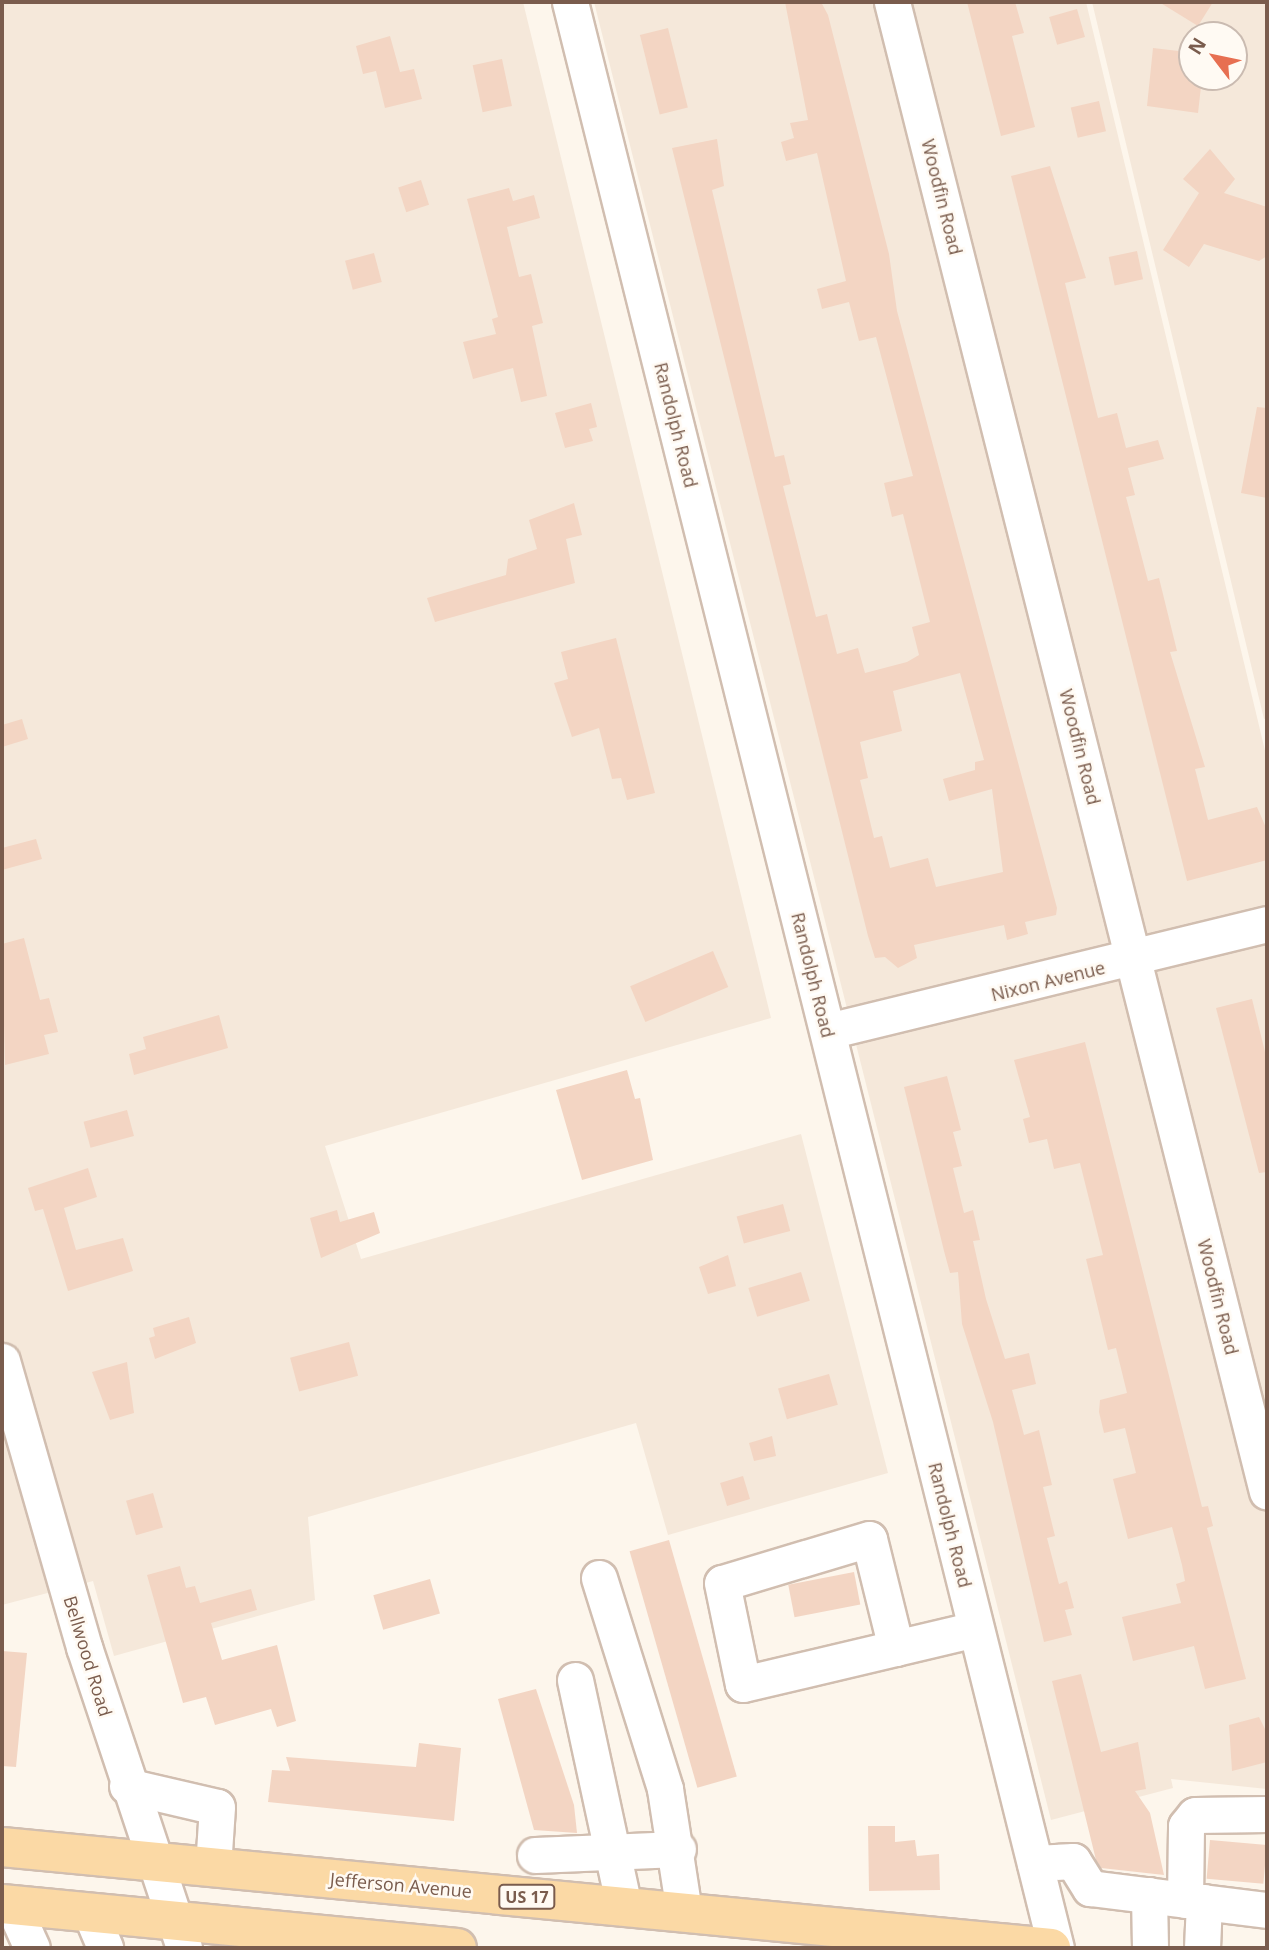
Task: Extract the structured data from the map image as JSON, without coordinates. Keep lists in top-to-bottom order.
{
  "streets": {
    "main road": ["Jefferson Avenue", "US 17"],
    "street": [
      "Woodfin Road",
      "Randolph Road",
      "Nixon Avenue",
      "Bellwood Road"
    ]
  },
  "crossings": [
    ["Woodfin Road", "Nixon Avenue"],
    ["Randolph Road", "Nixon Avenue"],
    ["Randolph Road", "Jefferson Avenue"],
    ["Bellwood Road", "Jefferson Avenue"]
  ],
  "north": "top left"
}
